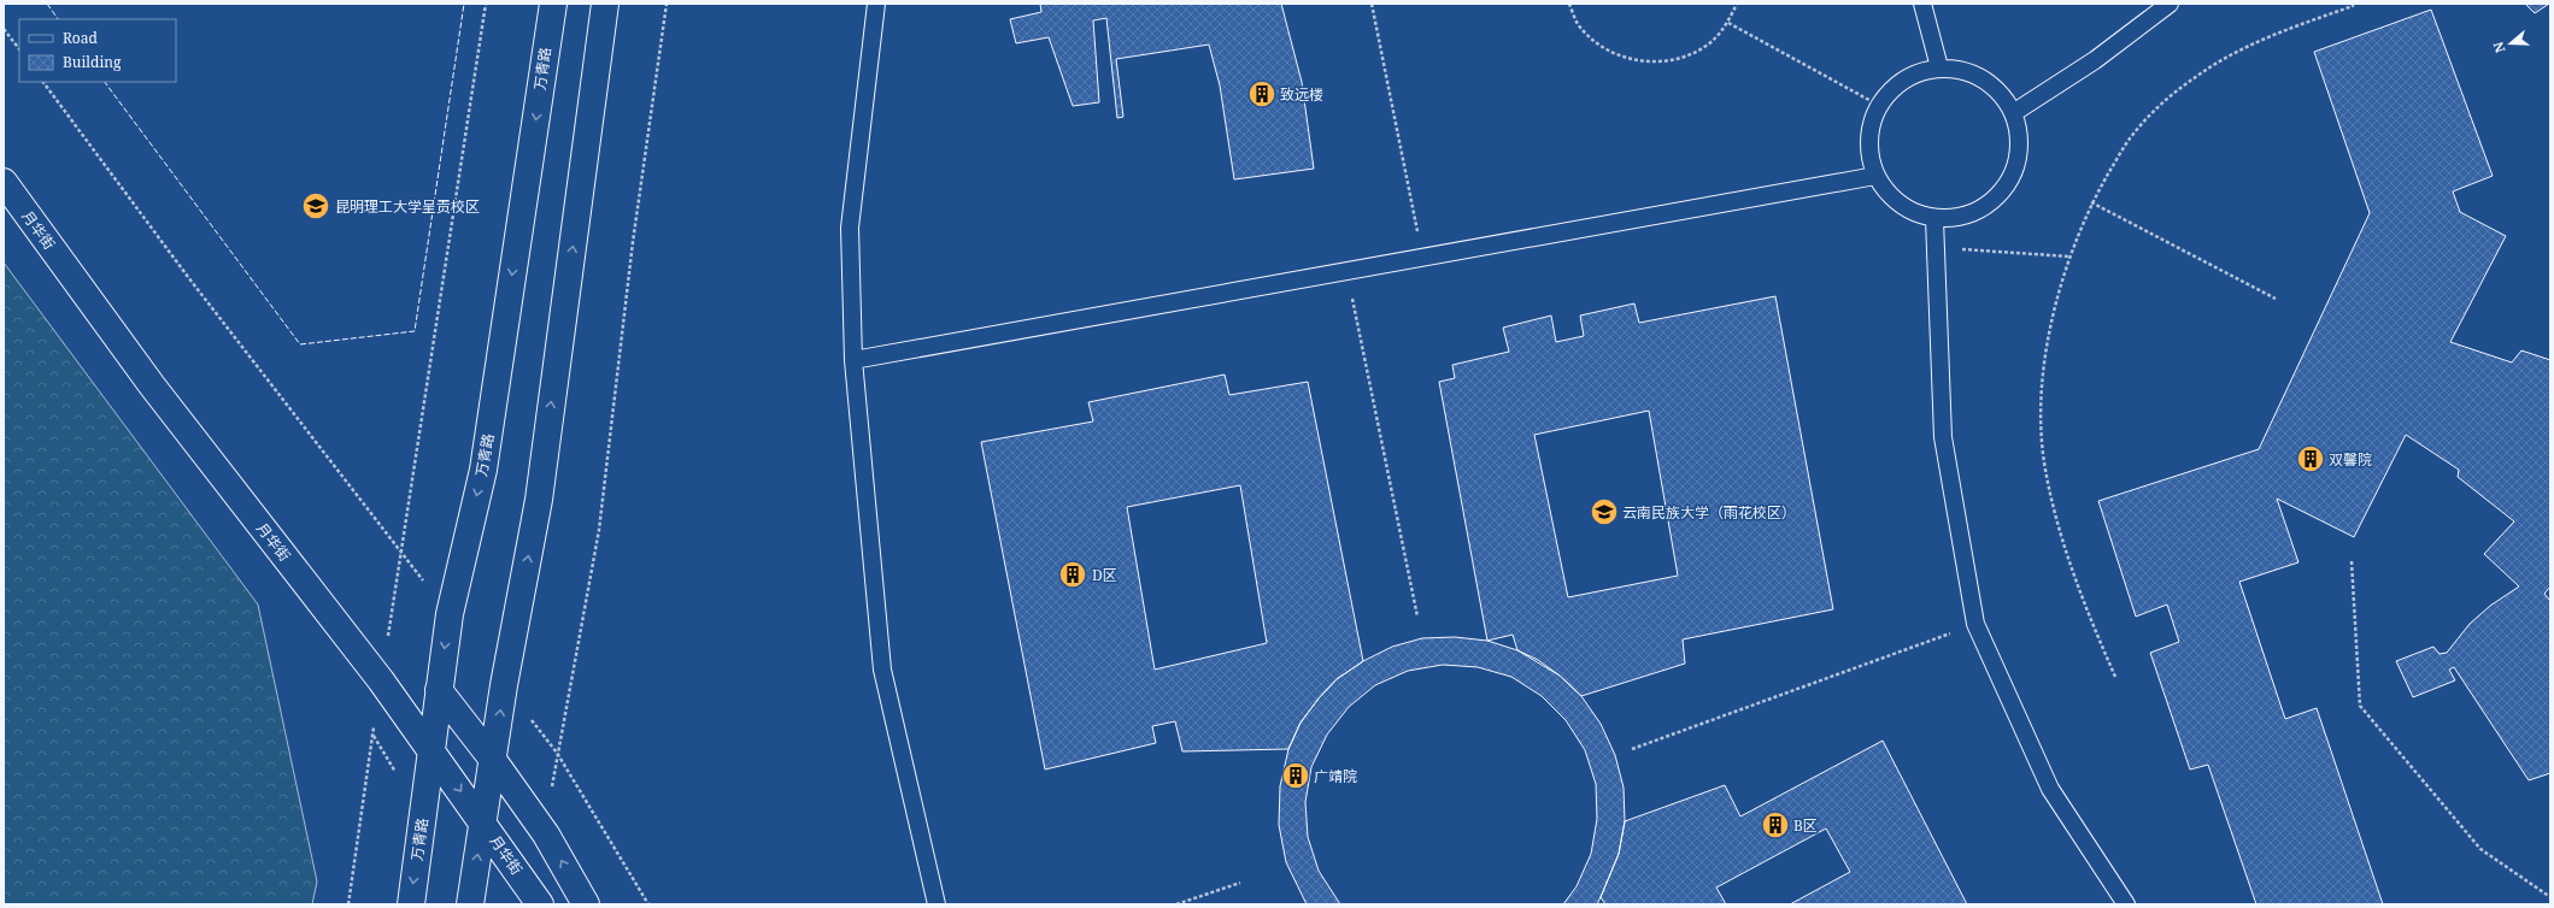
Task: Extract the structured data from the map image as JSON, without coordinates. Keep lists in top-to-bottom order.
{
  "streets": {
    "main road": ["万青路", "月华街"]
  },
  "crossings": [
    ["万青路", "月华街"]
  ],
  "places": {
    "building": [
      "致远楼",
      "双馨院",
      "D区",
      "广靖院",
      "B区"
    ],
    "school or university": ["昆明理工大学呈贡校区", "云南民族大学（雨花校区）"]
  },
  "legend": ["Road", "Building"],
  "north": "left"
}
